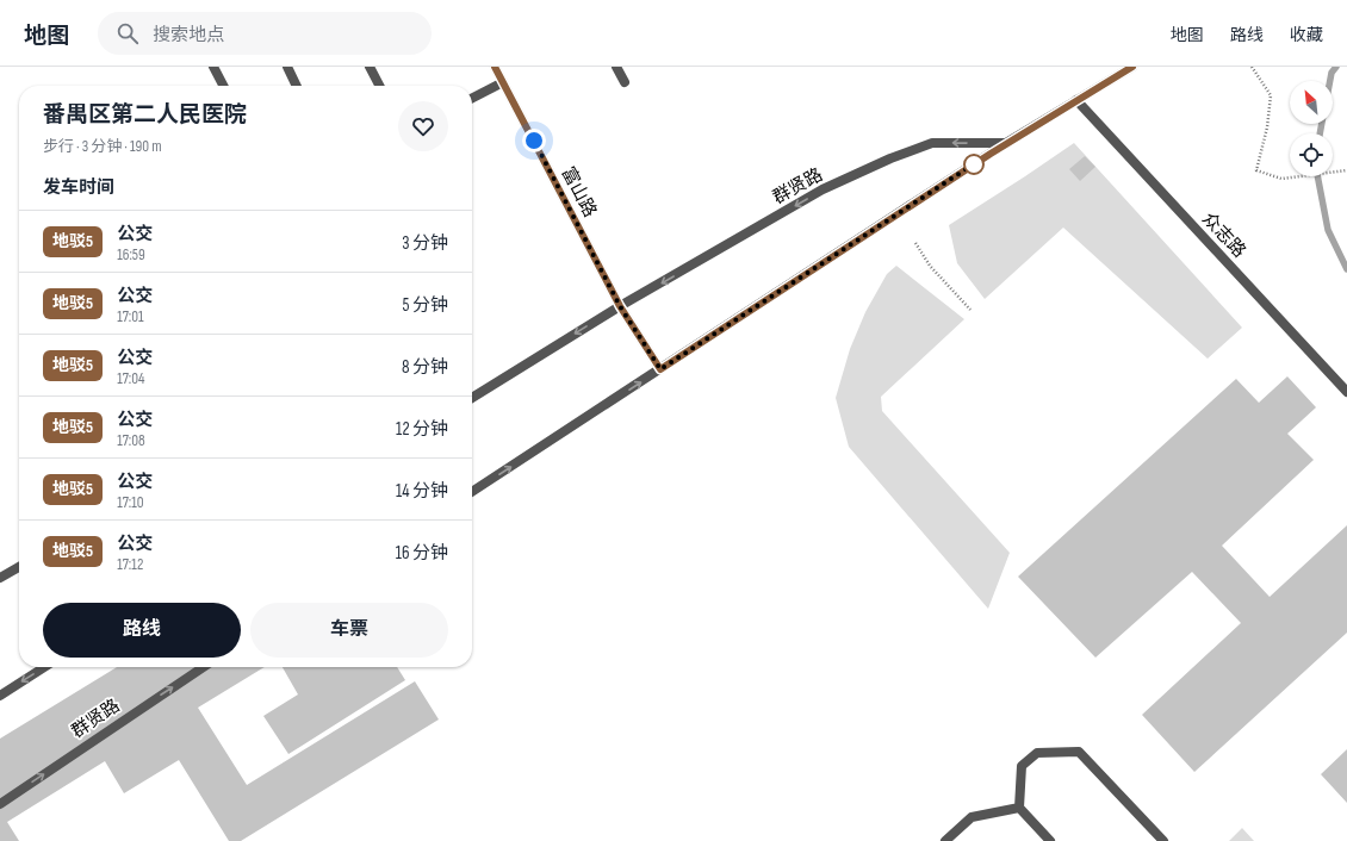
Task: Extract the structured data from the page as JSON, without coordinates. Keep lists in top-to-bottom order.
{
  "streets": {
    "street": ["群贤路", "富山路", "众志路"]
  },
  "crossings": [
    ["群贤路", "富山路"]
  ],
  "lines": ["bus line 地驳5"],
  "north": "top left",
  "page": {
    "header": "地图",
    "search": "搜索地点",
    "nav": ["地图", "路线", "收藏"],
    "heading": [
      ["番禺区第二人民医院", "步行 · 3 分钟 · 190 m"],
      "发车时间"
    ],
    "list": [
      {
        "mark": "地驳5",
        "name": "公交",
        "note": "16:59",
        "value": "3 分钟"
      },
      {
        "mark": "地驳5",
        "name": "公交",
        "note": "17:01",
        "value": "5 分钟"
      },
      {
        "mark": "地驳5",
        "name": "公交",
        "note": "17:04",
        "value": "8 分钟"
      },
      {
        "mark": "地驳5",
        "name": "公交",
        "note": "17:08",
        "value": "12 分钟"
      },
      {
        "mark": "地驳5",
        "name": "公交",
        "note": "17:10",
        "value": "14 分钟"
      },
      {
        "mark": "地驳5",
        "name": "公交",
        "note": "17:12",
        "value": "16 分钟"
      }
    ],
    "buttons": ["路线", "车票"]
  }
}
